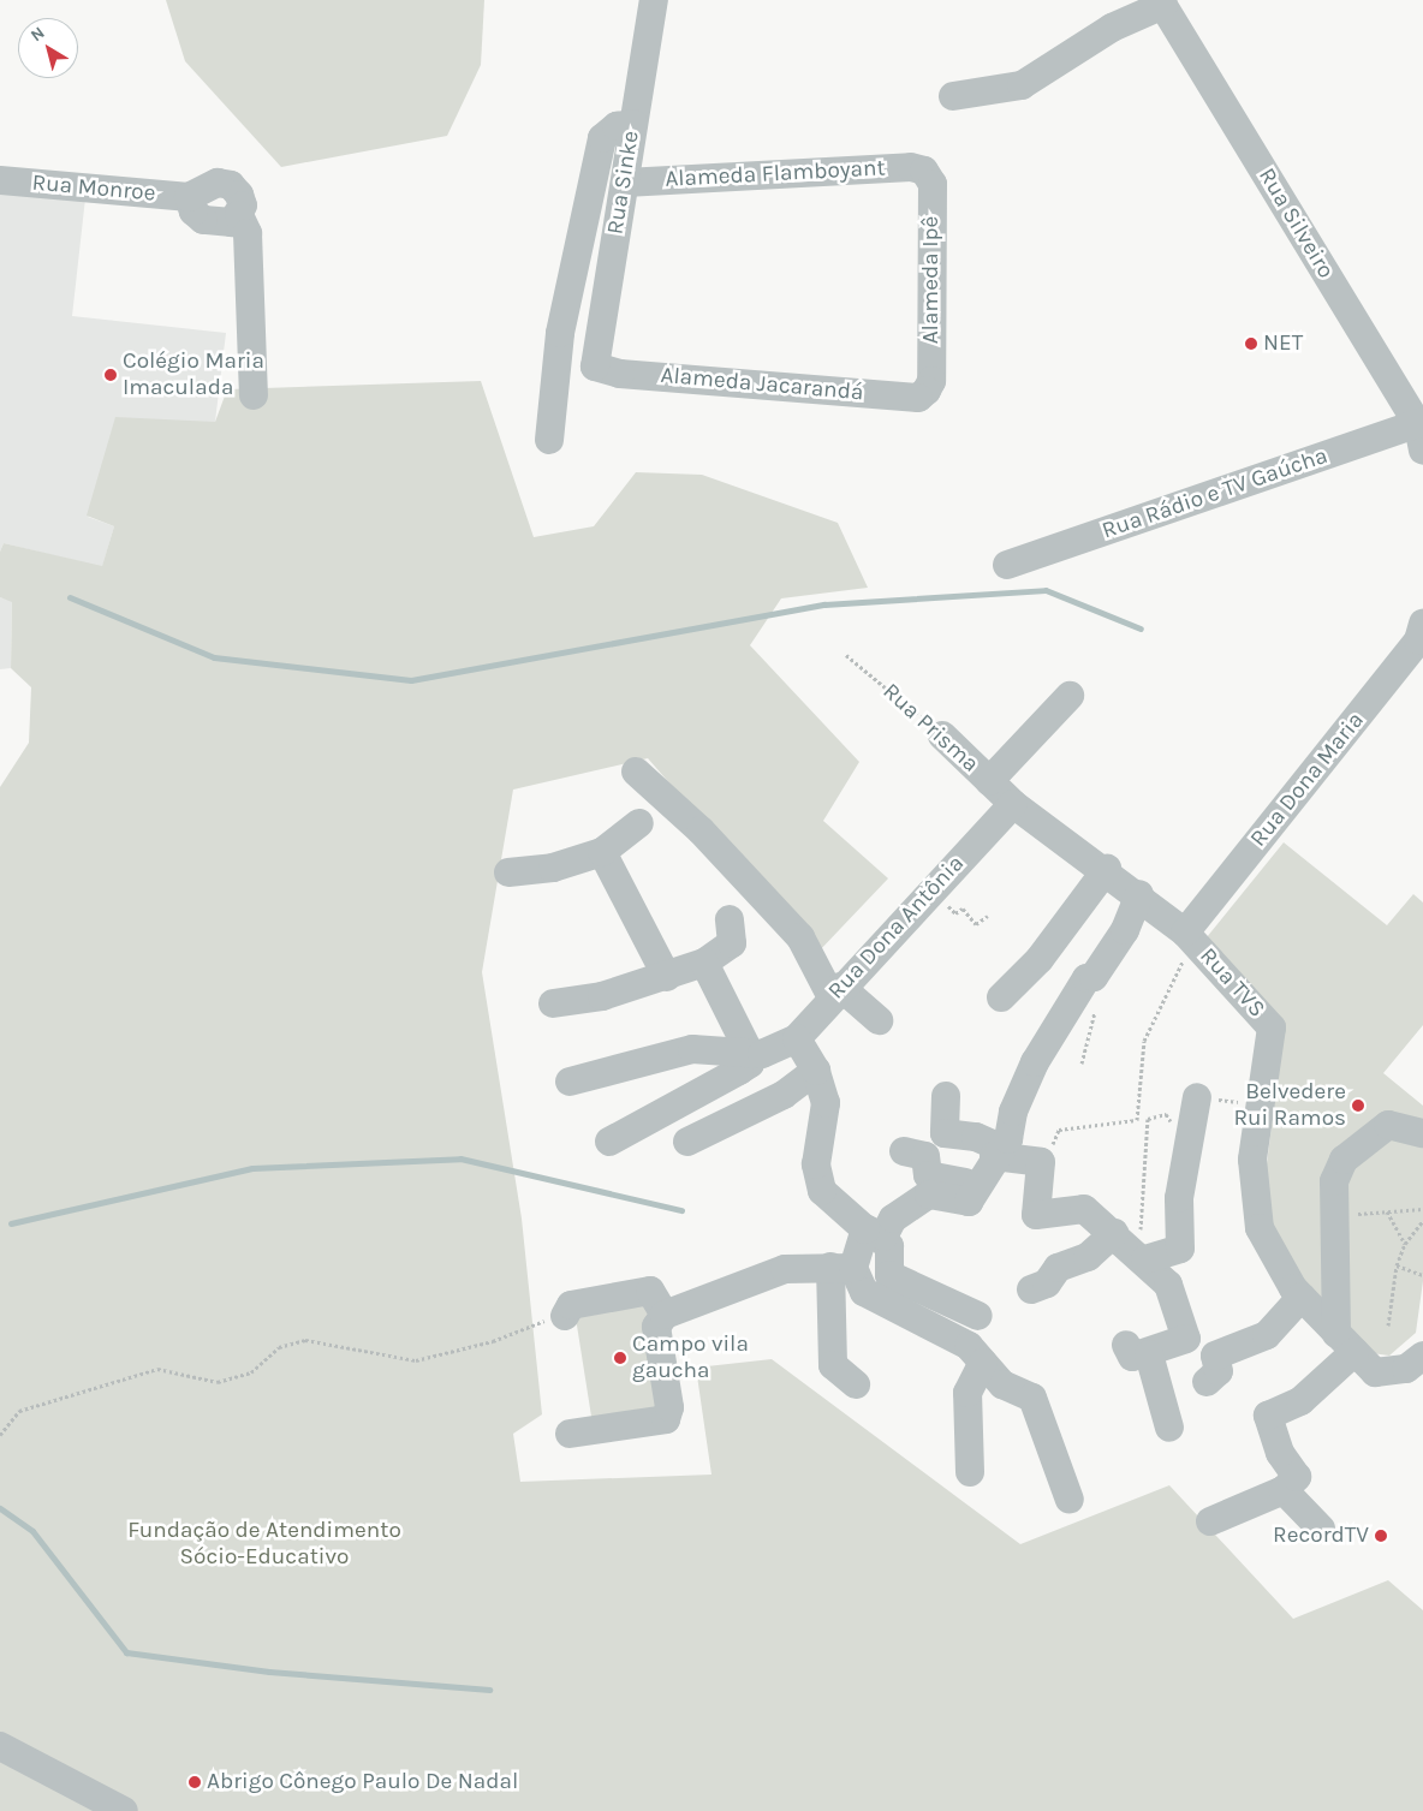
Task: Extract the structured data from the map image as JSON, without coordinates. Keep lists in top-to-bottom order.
{
  "streets": {
    "street": [
      "Alameda Flamboyant",
      "Rua Sinke",
      "Rua Monroe",
      "Rua Silveiro",
      "Alameda Ipê",
      "Alameda Jacarandá",
      "Rua Rádio e TV Gaúcha",
      "Rua Prisma",
      "Rua Dona Maria",
      "Rua Dona Antônia",
      "Rua TVS"
    ]
  },
  "crossings": [
    ["Alameda Flamboyant", "Rua Sinke"],
    ["Alameda Flamboyant", "Alameda Ipê"],
    ["Rua Sinke", "Alameda Jacarandá"],
    ["Rua Silveiro", "Rua Rádio e TV Gaúcha"],
    ["Alameda Ipê", "Alameda Jacarandá"],
    ["Rua Prisma", "Rua Dona Antônia"],
    ["Rua Dona Maria", "Rua TVS"]
  ],
  "parks": ["Fundação de Atendimento Sócio-Educativo"],
  "places": [
    "NET",
    "Colégio Maria Imaculada",
    "Belvedere Rui Ramos",
    "Campo vila gaucha",
    "RecordTV",
    "Abrigo Cônego Paulo De Nadal"
  ],
  "north": "top left"
}
